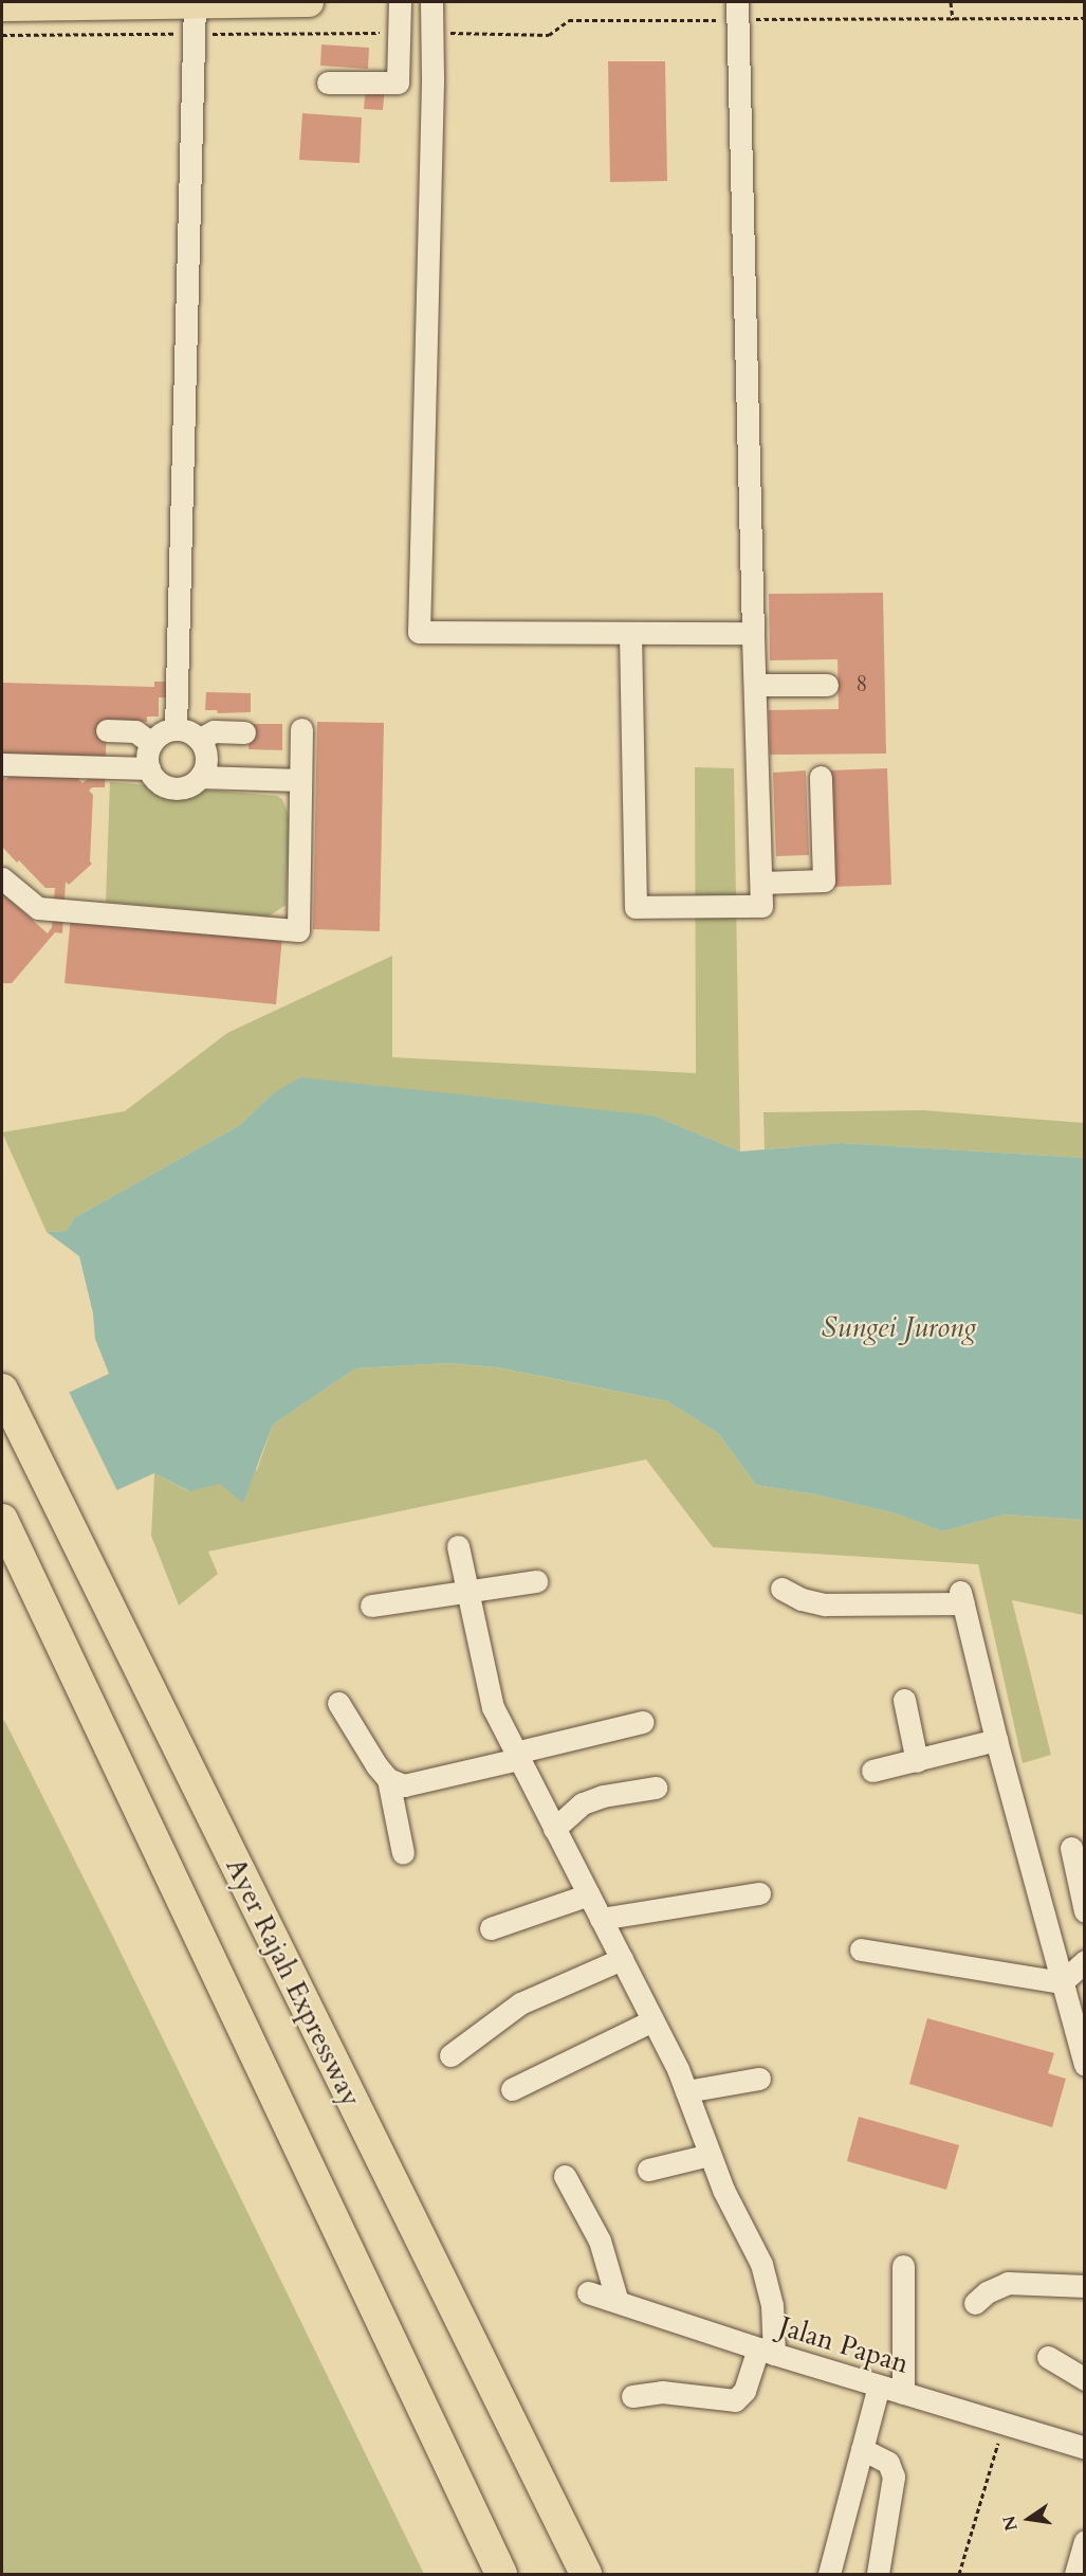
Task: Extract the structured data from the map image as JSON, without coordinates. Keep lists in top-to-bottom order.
{
  "streets": {
    "highway": ["Ayer Rajah Expressway"],
    "street": ["Jalan Papan"]
  },
  "water": ["Sungei Jurong"],
  "house_numbers": ["8"],
  "north": "left"
}
